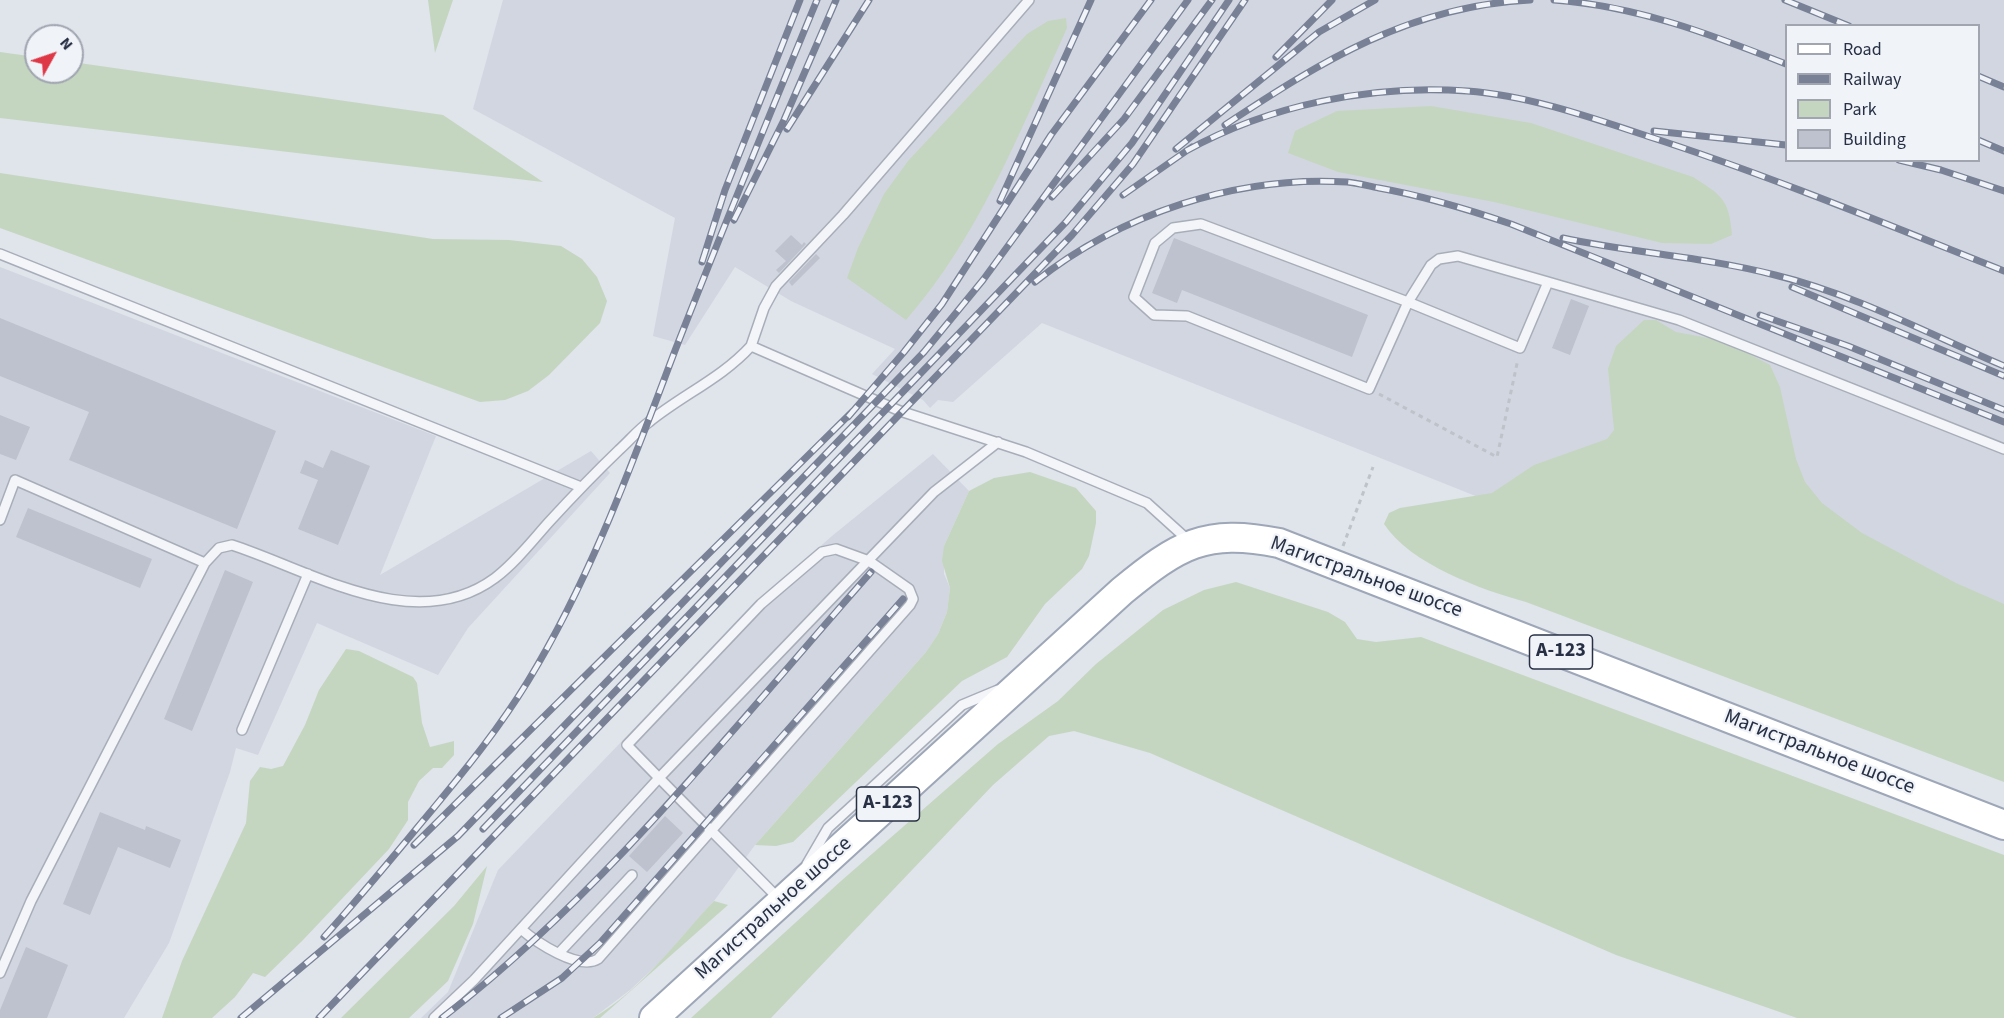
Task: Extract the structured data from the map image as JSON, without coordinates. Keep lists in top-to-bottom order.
{
  "streets": {
    "main road": ["Магистральное шоссе", "А-123"]
  },
  "legend": [
    "Road",
    "Railway",
    "Park",
    "Building"
  ],
  "north": "top right"
}
